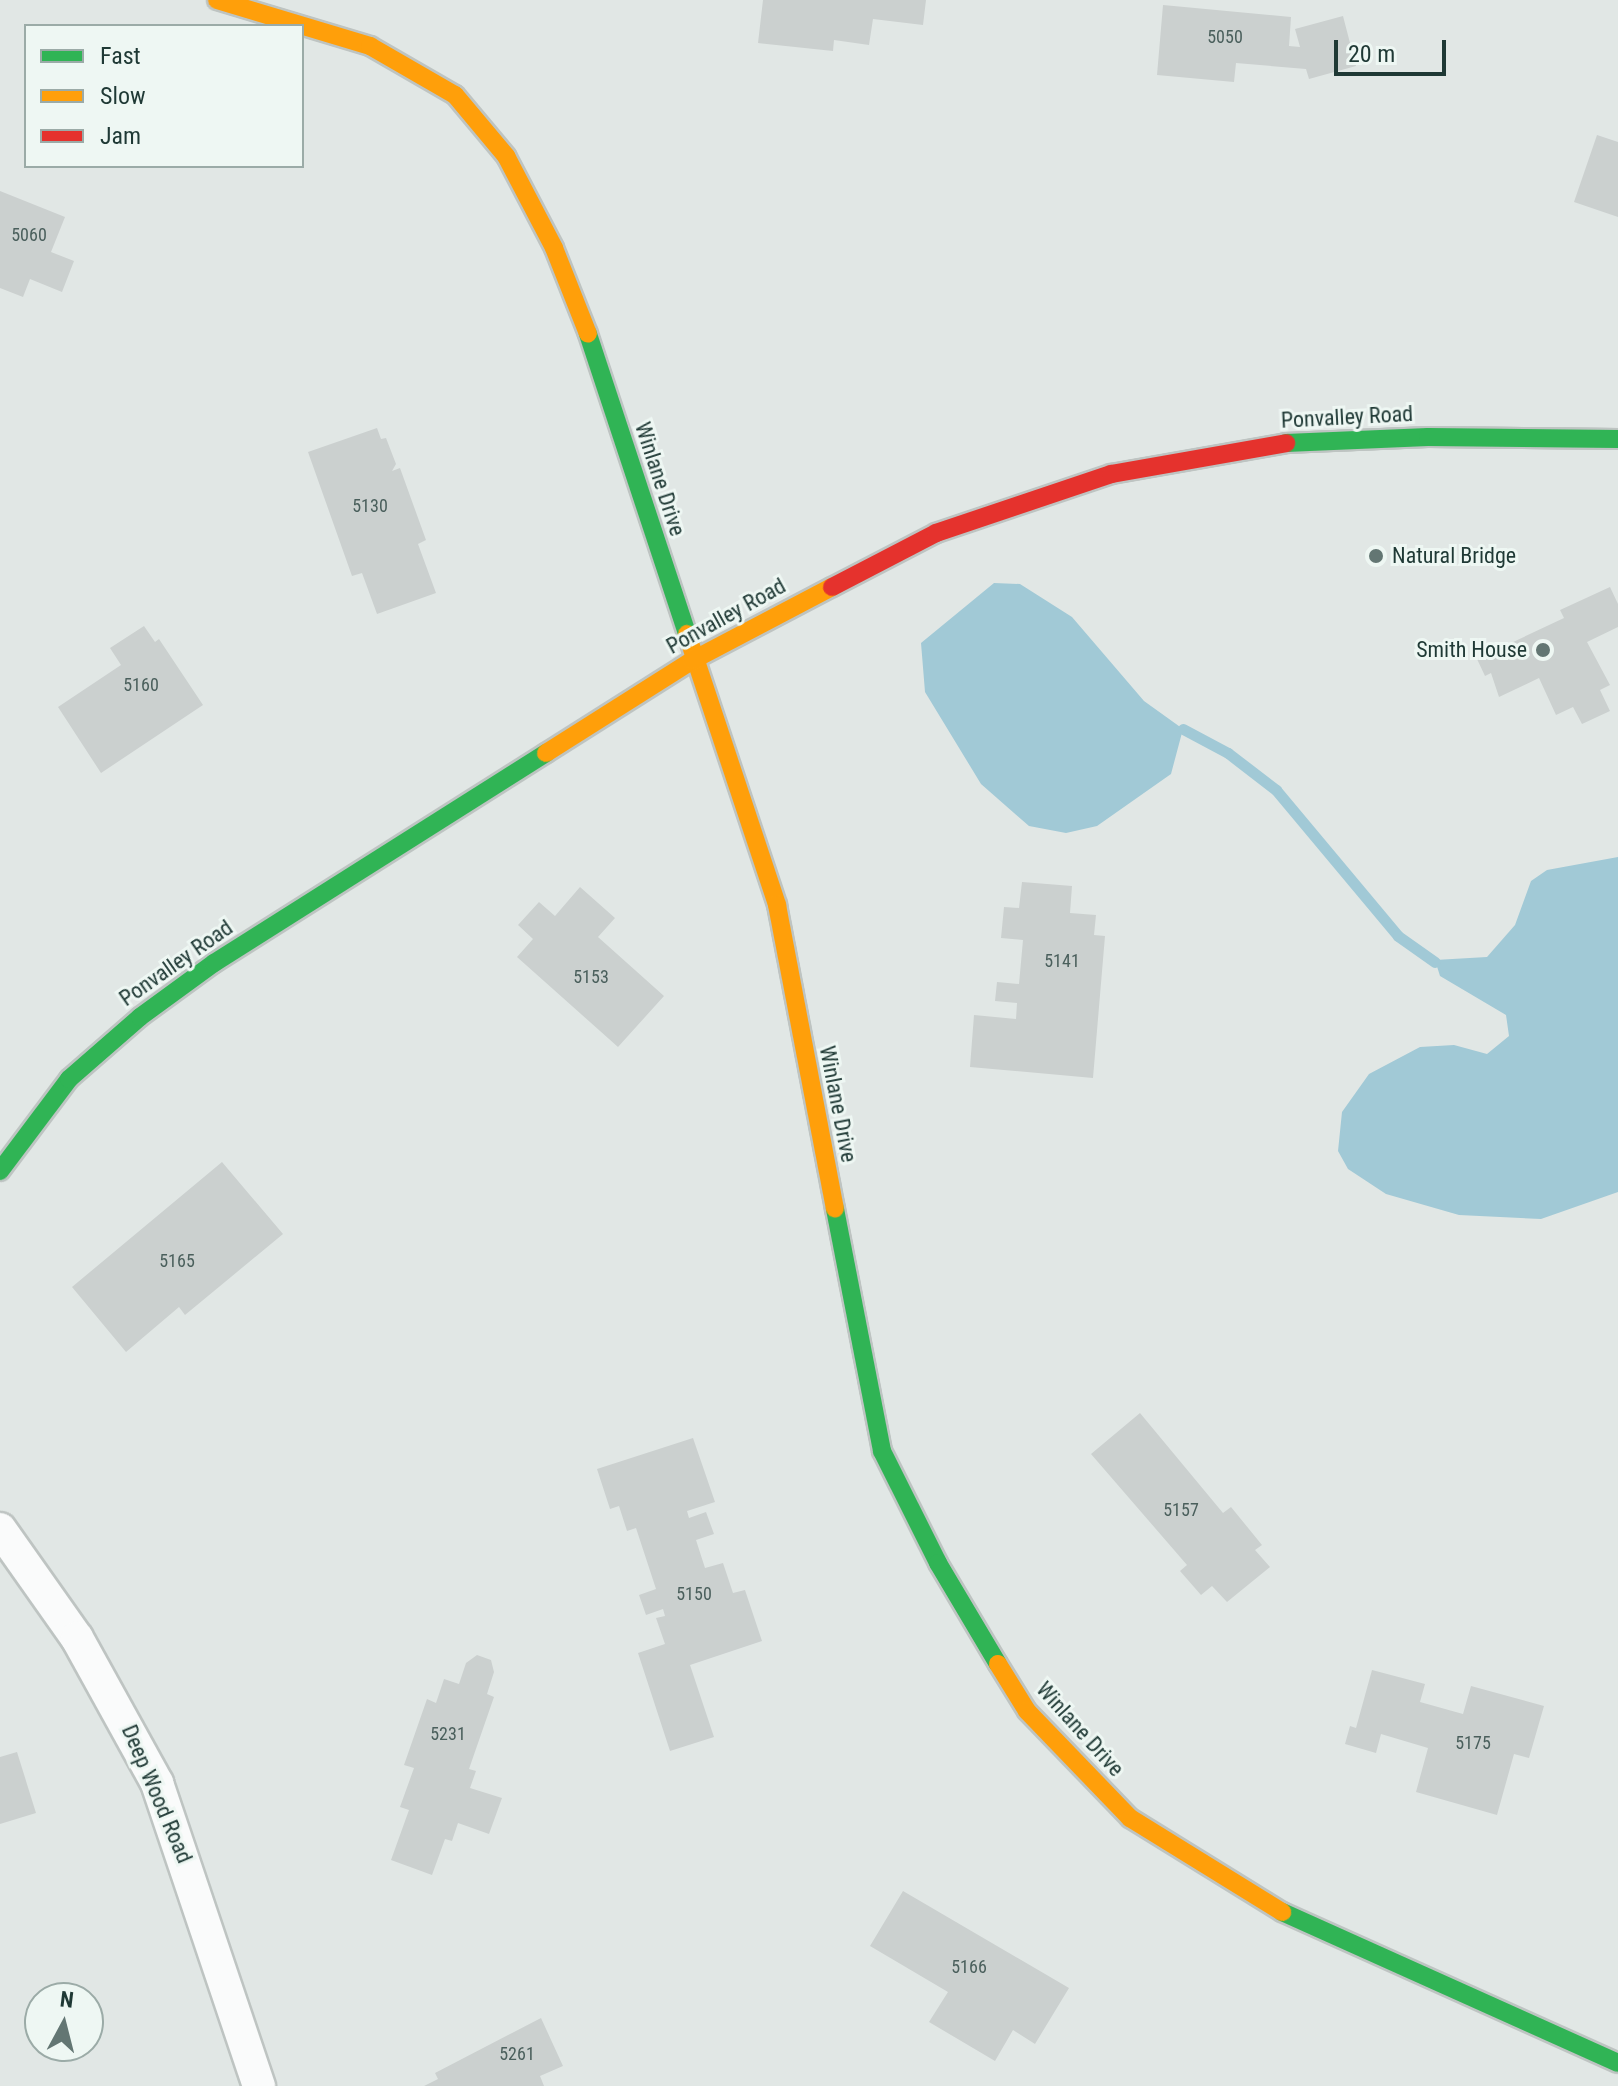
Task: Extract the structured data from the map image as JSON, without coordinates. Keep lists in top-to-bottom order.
{
  "streets": {
    "street": ["Ponvalley Road", "Winlane Drive", "Deep Wood Road"]
  },
  "crossings": [
    ["Ponvalley Road", "Winlane Drive"]
  ],
  "places": ["Natural Bridge", "Smith House"],
  "house_numbers": [
    "5050",
    "5060",
    "5130",
    "5160",
    "5141",
    "5153",
    "5165",
    "5157",
    "5150",
    "5231",
    "5175",
    "5166",
    "5261"
  ],
  "legend": ["Fast", "Slow", "Jam"],
  "scale_bar": "20 m",
  "north": "top"
}
